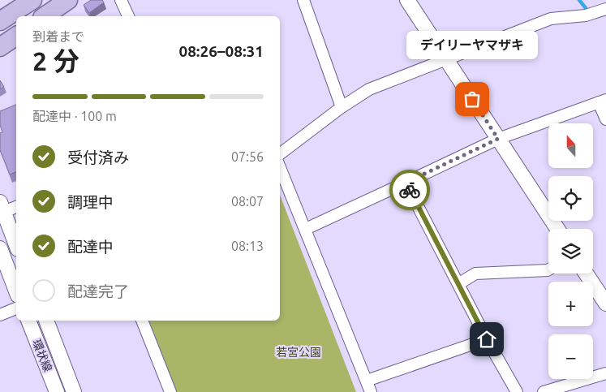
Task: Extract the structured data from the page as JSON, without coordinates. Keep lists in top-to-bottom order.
{
  "streets": {
    "street": ["環状線"]
  },
  "parks": ["若宮公園"],
  "places": ["デイリーヤマザキ"],
  "north": "top",
  "page": {
    "heading": ["2 分", "到着まで", "08:26–08:31"],
    "bubble": "デイリーヤマザキ",
    "bar": "配達中 · 100 m",
    "map_buttons": ["+", "−"],
    "list": [
      ["受付済み", "07:56"],
      ["調理中", "08:07"],
      ["配達中", "08:13"],
      "配達完了"
    ]
  }
}
